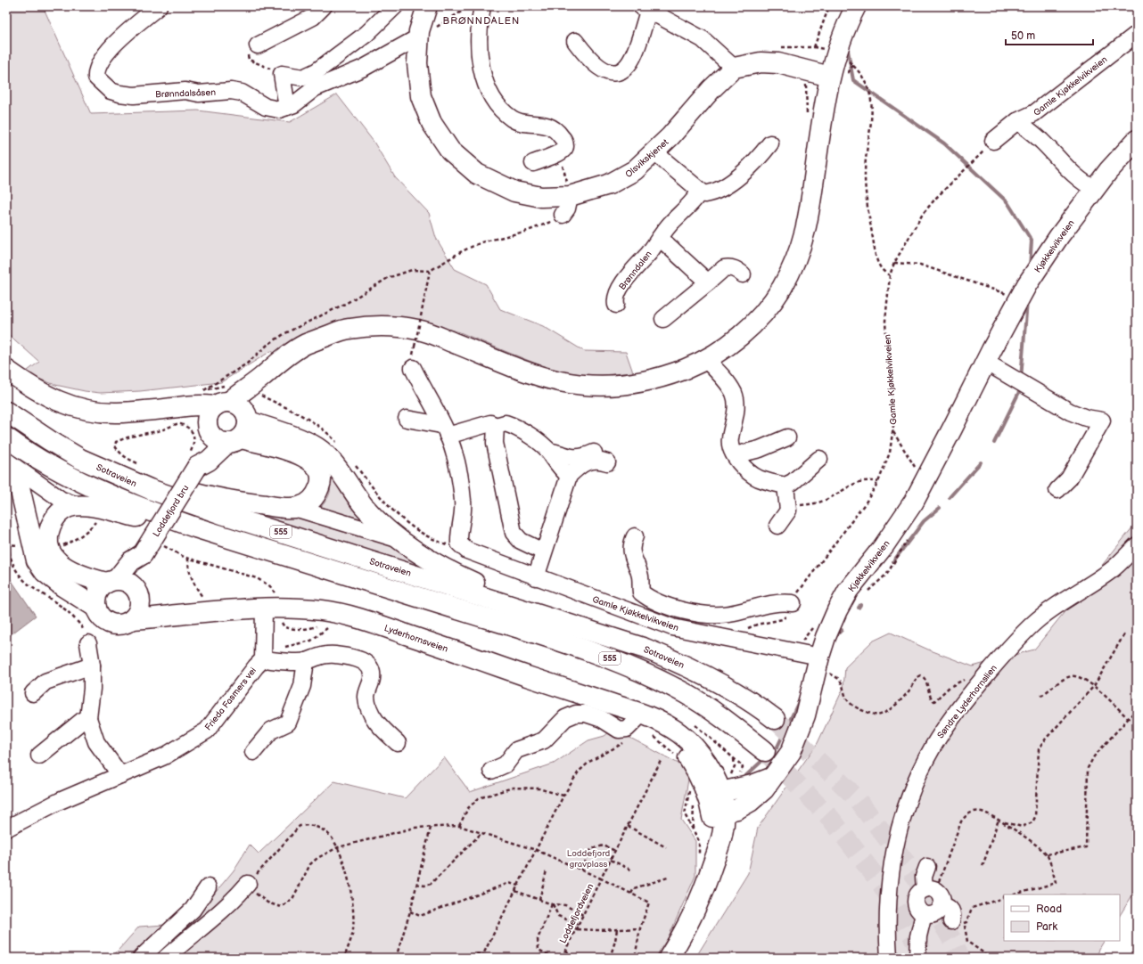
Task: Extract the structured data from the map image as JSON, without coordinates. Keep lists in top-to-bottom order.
{
  "streets": {
    "main road": [
      "Olsvikskjenet",
      "Kjøkkelvikveien",
      "Sotraveien",
      "Loddefjord bru",
      "555",
      "Lyderhornsveien"
    ],
    "street": [
      "Gamle Kjøkkelvikveien",
      "Brønndalsåsen",
      "Brønndalen",
      "Frieda Fasmers vei",
      "Søndre Lyderhornslien"
    ],
    "path": ["Loddefjordveien"]
  },
  "crossings": [
    ["Gamle Kjøkkelvikveien", "Kjøkkelvikveien"],
    ["Brønndalsåsen", "Olsvikskjenet"],
    ["Kjøkkelvikveien", "Lyderhornsveien"],
    ["Sotraveien", "555"],
    ["555", "Lyderhornsveien"]
  ],
  "districts": ["BRØNNDALEN"],
  "parks": ["Loddefjord gravplass"],
  "legend": ["Road", "Park"],
  "scale_bar": "50 m"
}
